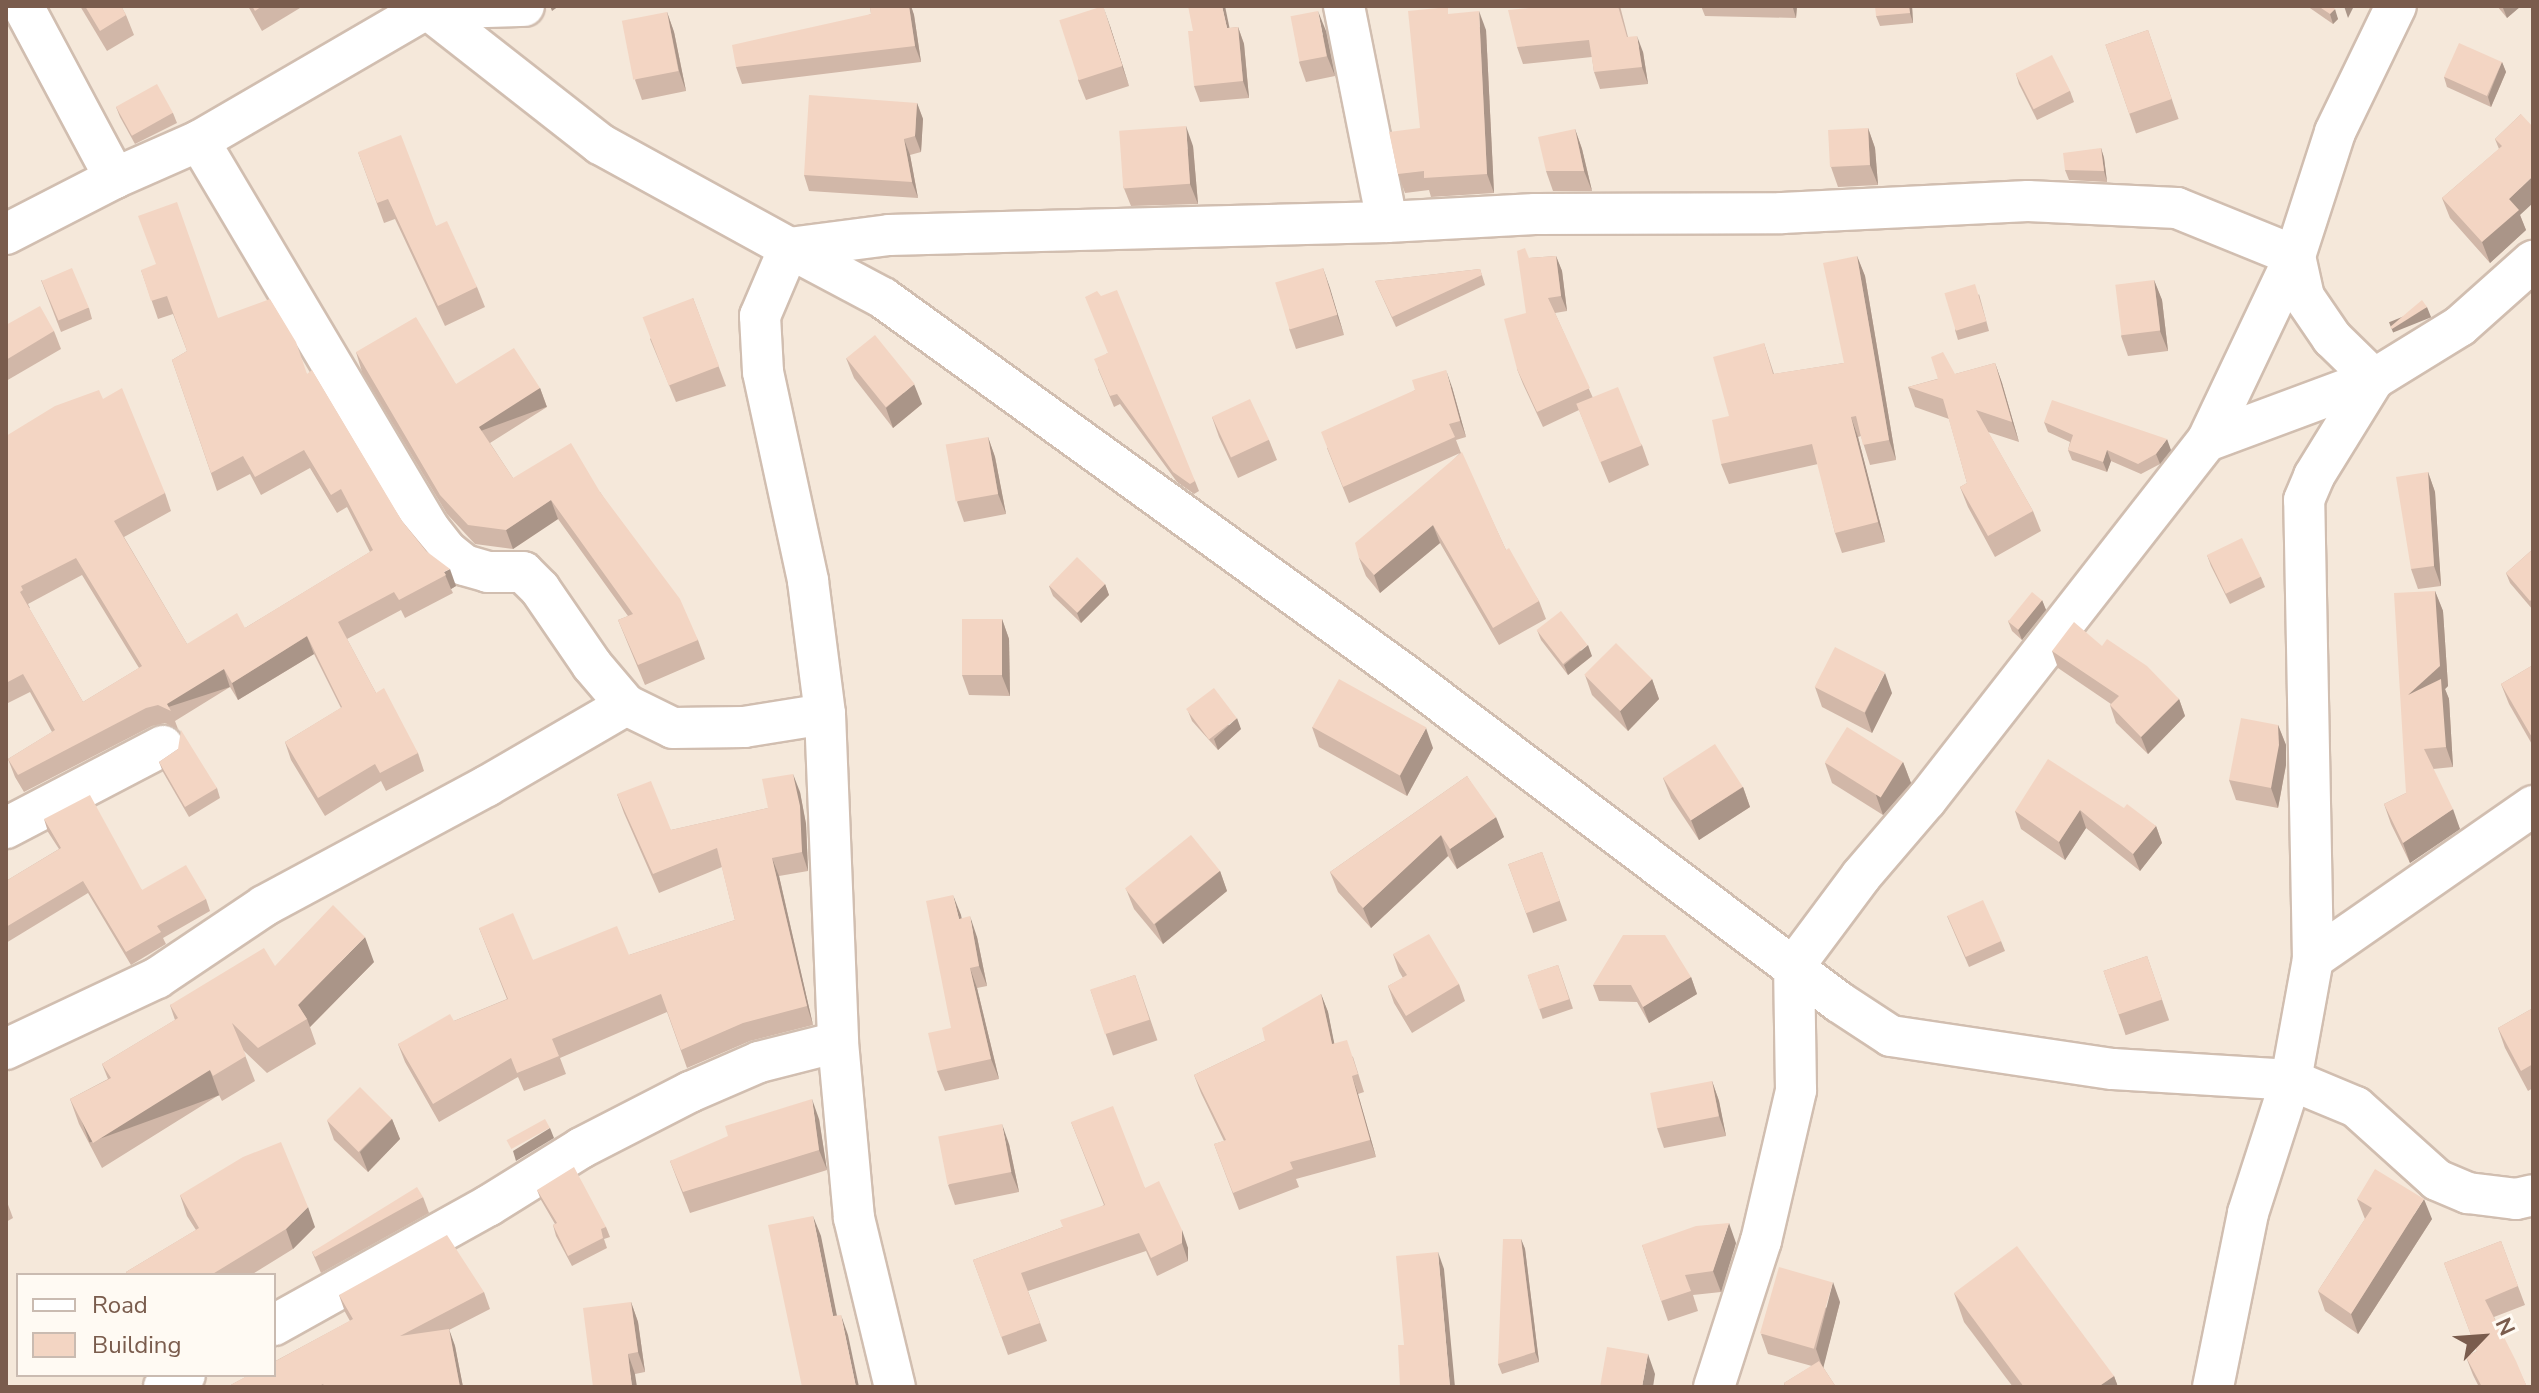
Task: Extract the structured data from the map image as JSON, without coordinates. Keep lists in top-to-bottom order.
{
  "legend": ["Road", "Building"],
  "north": "top right"
}
